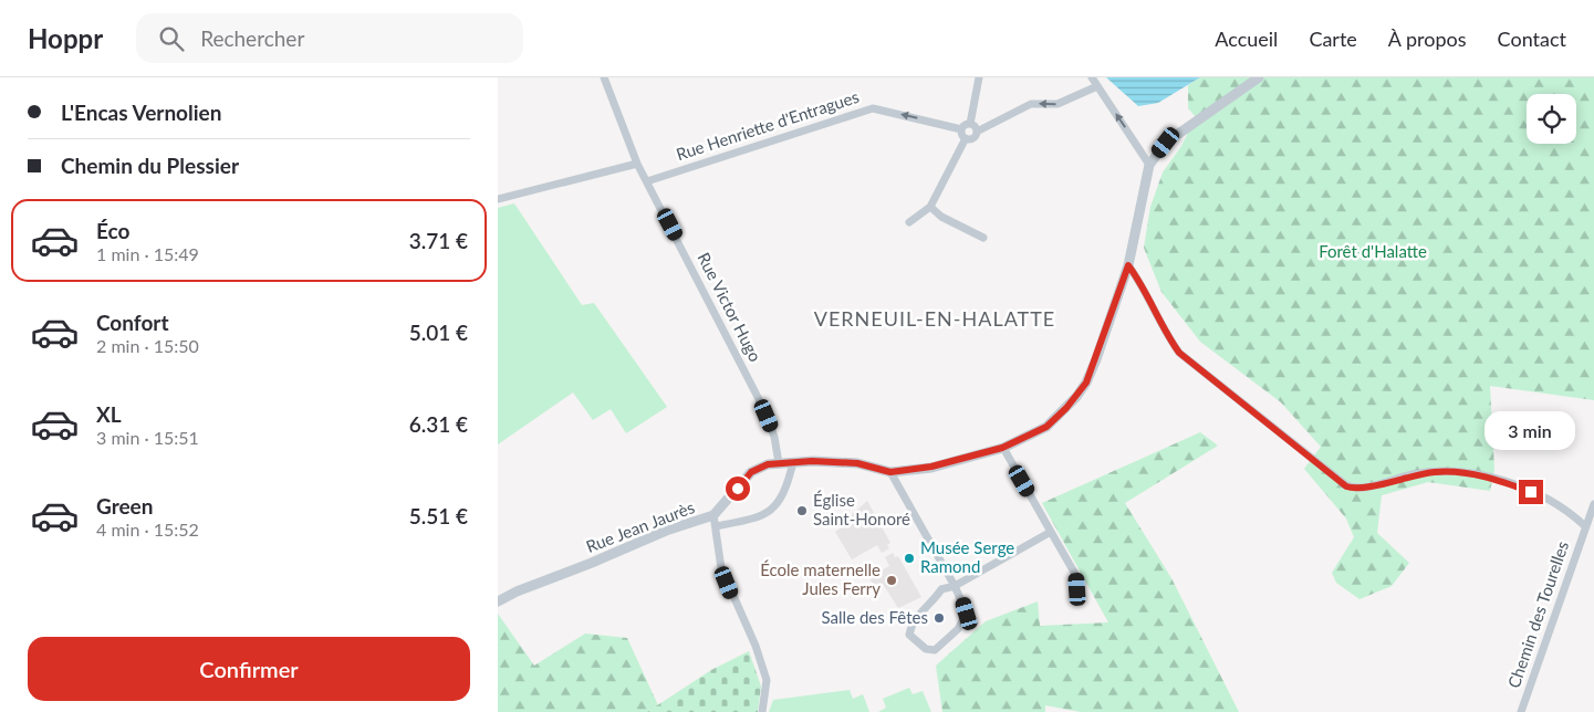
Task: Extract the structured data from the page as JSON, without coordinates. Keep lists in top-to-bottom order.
{
  "streets": {
    "street": [
      "Rue Henriette d'Entragues",
      "Rue Victor Hugo",
      "Rue Jean Jaurès",
      "Chemin des Tourelles"
    ]
  },
  "crossings": [
    ["Rue Henriette d'Entragues", "Rue Victor Hugo"],
    ["Rue Victor Hugo", "Rue Jean Jaurès"]
  ],
  "one_way": ["Rue Henriette d'Entragues"],
  "districts": ["VERNEUIL-EN-HALATTE"],
  "parks": ["Forêt d'Halatte"],
  "places": [
    "Église Saint-Honoré",
    "Musée Serge Ramond",
    "École maternelle Jules Ferry",
    "Salle des Fêtes"
  ],
  "page": {
    "header": "Hoppr",
    "search": "Rechercher",
    "nav": [
      "Accueil",
      "Carte",
      "À propos",
      "Contact"
    ],
    "banner": ["L'Encas Vernolien", "Chemin du Plessier"],
    "list": [
      {
        "name": "Éco",
        "note": "1 min · 15:49",
        "value": "3.71 €"
      },
      {
        "name": "Confort",
        "note": "2 min · 15:50",
        "value": "5.01 €"
      },
      {
        "name": "XL",
        "note": "3 min · 15:51",
        "value": "6.31 €"
      },
      {
        "name": "Green",
        "note": "4 min · 15:52",
        "value": "5.51 €"
      }
    ],
    "bubble": "3 min",
    "buttons": "Confirmer"
  }
}
